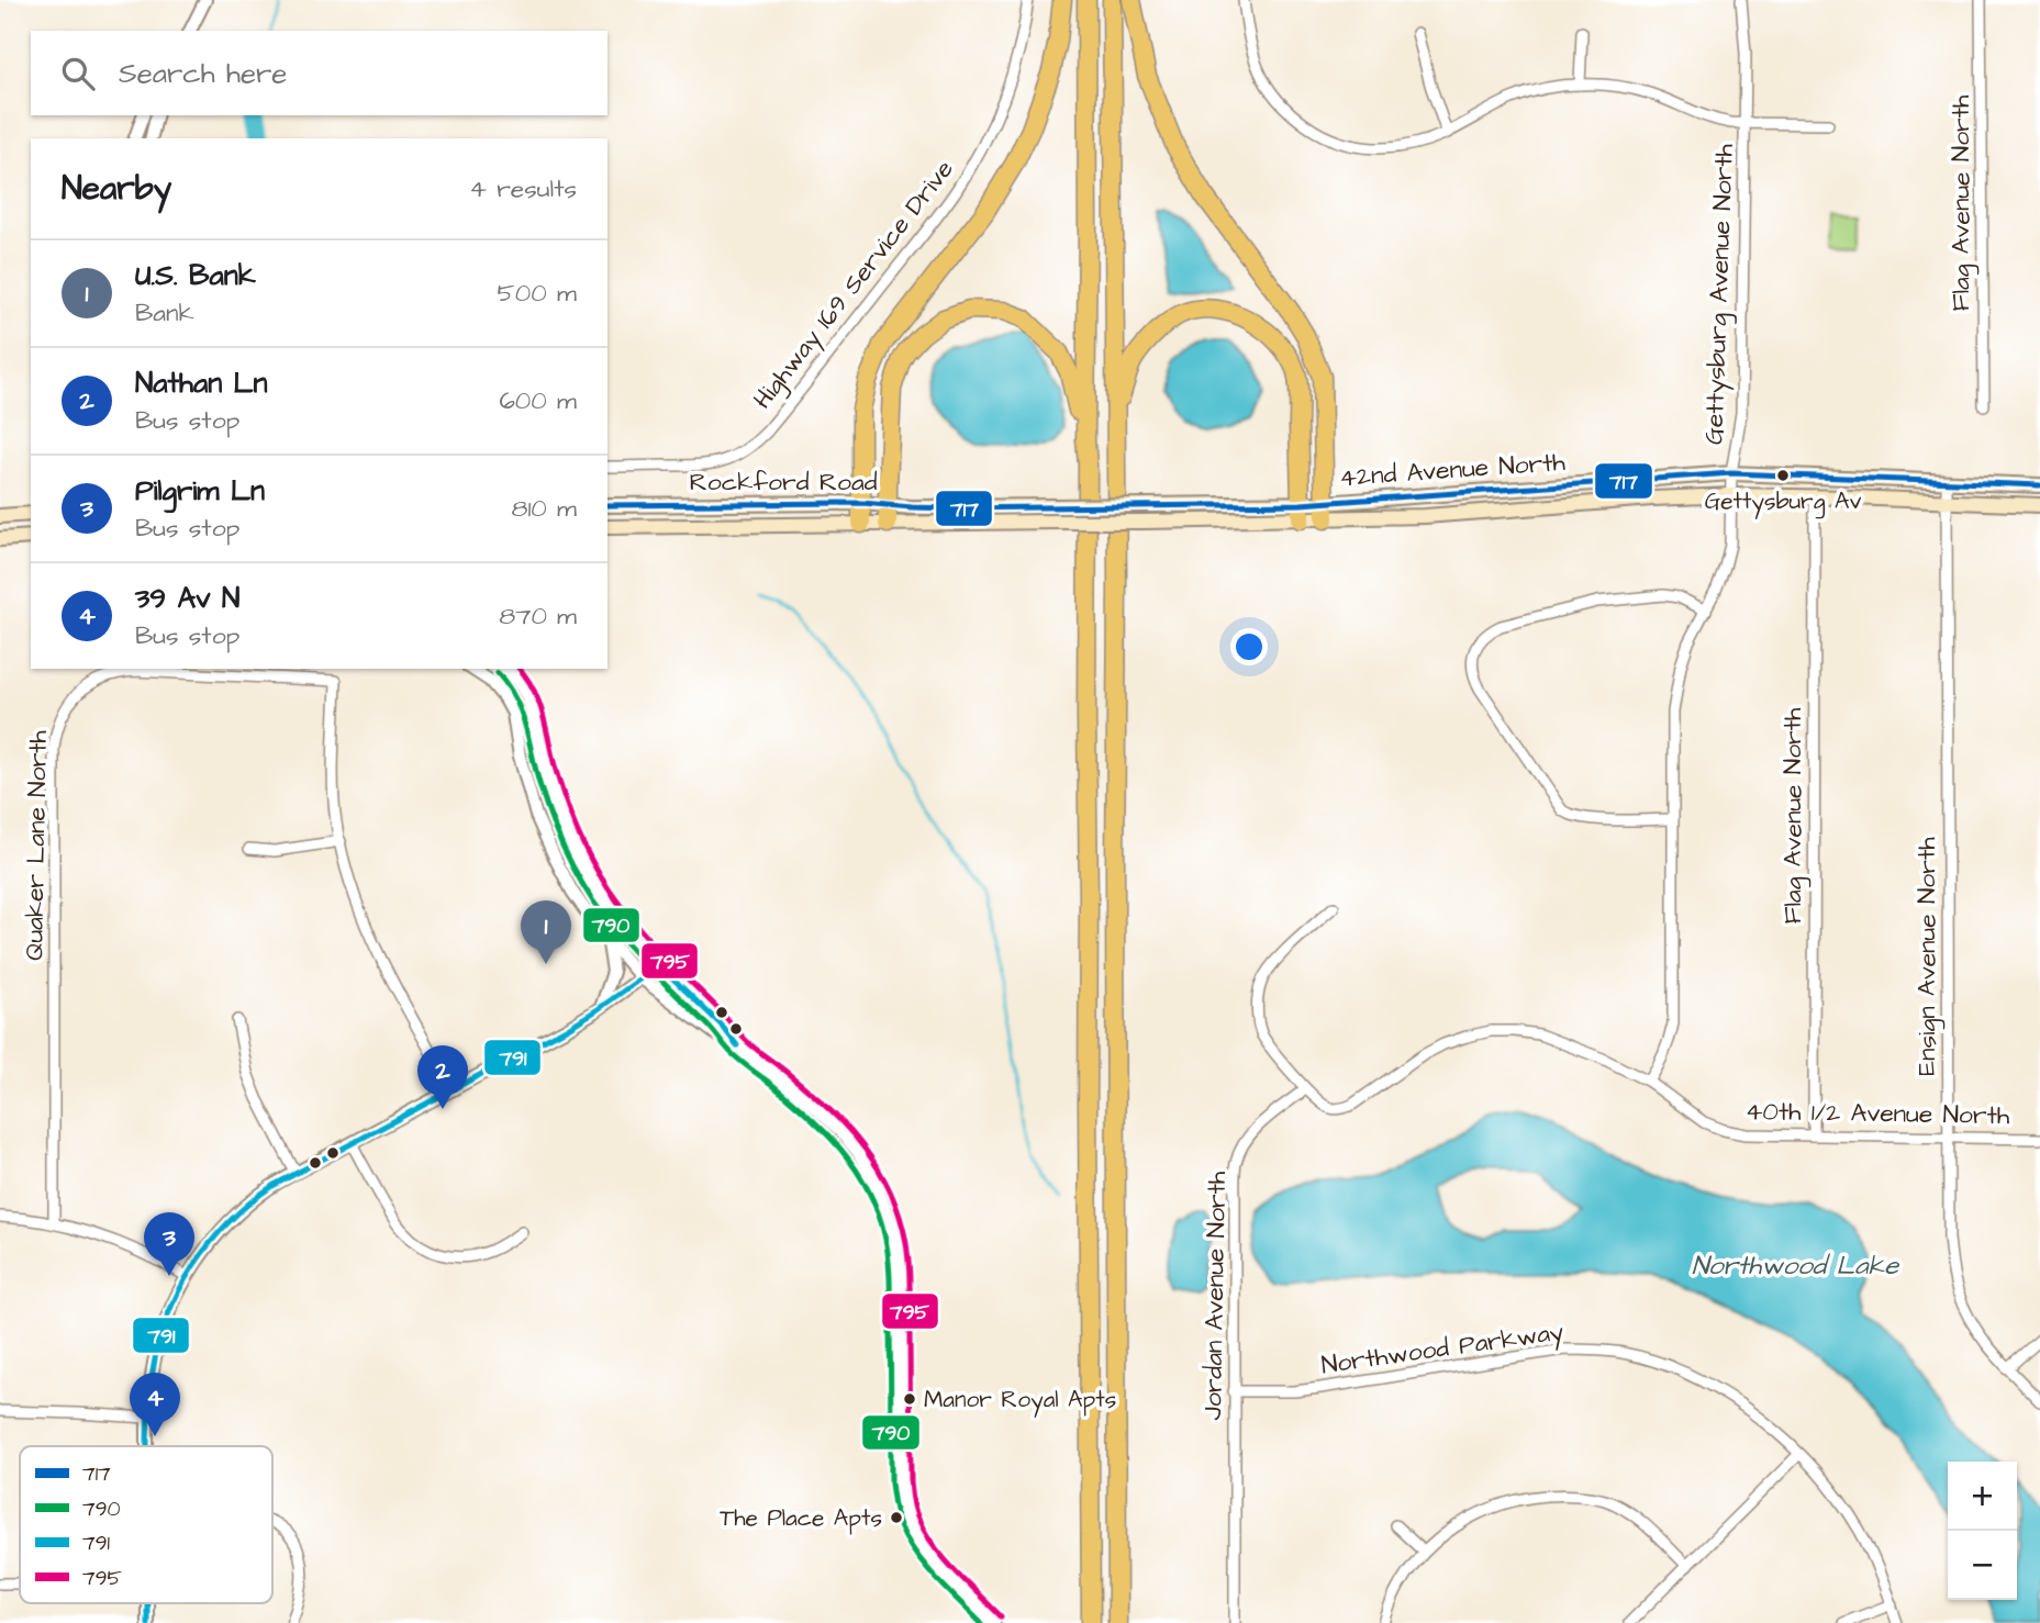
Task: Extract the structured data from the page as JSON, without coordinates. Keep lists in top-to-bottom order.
{
  "streets": {
    "main road": ["42nd Avenue North", "Rockford Road"],
    "street": [
      "Flag Avenue North",
      "Highway 169 Service Drive",
      "Gettysburg Avenue North",
      "Quaker Lane North",
      "Ensign Avenue North",
      "40th 1/2 Avenue North",
      "Jordan Avenue North",
      "Northwood Parkway"
    ]
  },
  "crossings": [
    ["Flag Avenue North", "42nd Avenue North"],
    ["Flag Avenue North", "40th 1/2 Avenue North"],
    ["Gettysburg Avenue North", "42nd Avenue North"],
    ["Gettysburg Avenue North", "40th 1/2 Avenue North"],
    ["42nd Avenue North", "Rockford Road"],
    ["42nd Avenue North", "Ensign Avenue North"],
    ["Ensign Avenue North", "40th 1/2 Avenue North"],
    ["40th 1/2 Avenue North", "Jordan Avenue North"],
    ["Jordan Avenue North", "Northwood Parkway"]
  ],
  "water": ["Northwood Lake"],
  "places": ["Gettysburg Av", "Manor Royal Apts", "The Place Apts"],
  "lines": [
    "transit line 717",
    "transit line 795",
    "transit line 790",
    "transit line 791"
  ],
  "legend": [
    "717",
    "790",
    "791",
    "795"
  ],
  "page": {
    "search": "Search here",
    "heading": ["Nearby", "4 results"],
    "list": [
      {
        "mark": "1",
        "name": "U.S. Bank",
        "note": "Bank",
        "value": "500 m"
      },
      {
        "mark": "2",
        "name": "Nathan Ln",
        "note": "Bus stop",
        "value": "600 m"
      },
      {
        "mark": "3",
        "name": "Pilgrim Ln",
        "note": "Bus stop",
        "value": "810 m"
      },
      {
        "mark": "4",
        "name": "39 Av N",
        "note": "Bus stop",
        "value": "870 m"
      }
    ],
    "pins": [
      "1",
      "2",
      "3",
      "4"
    ],
    "map_buttons": ["+", "−"]
  }
}
